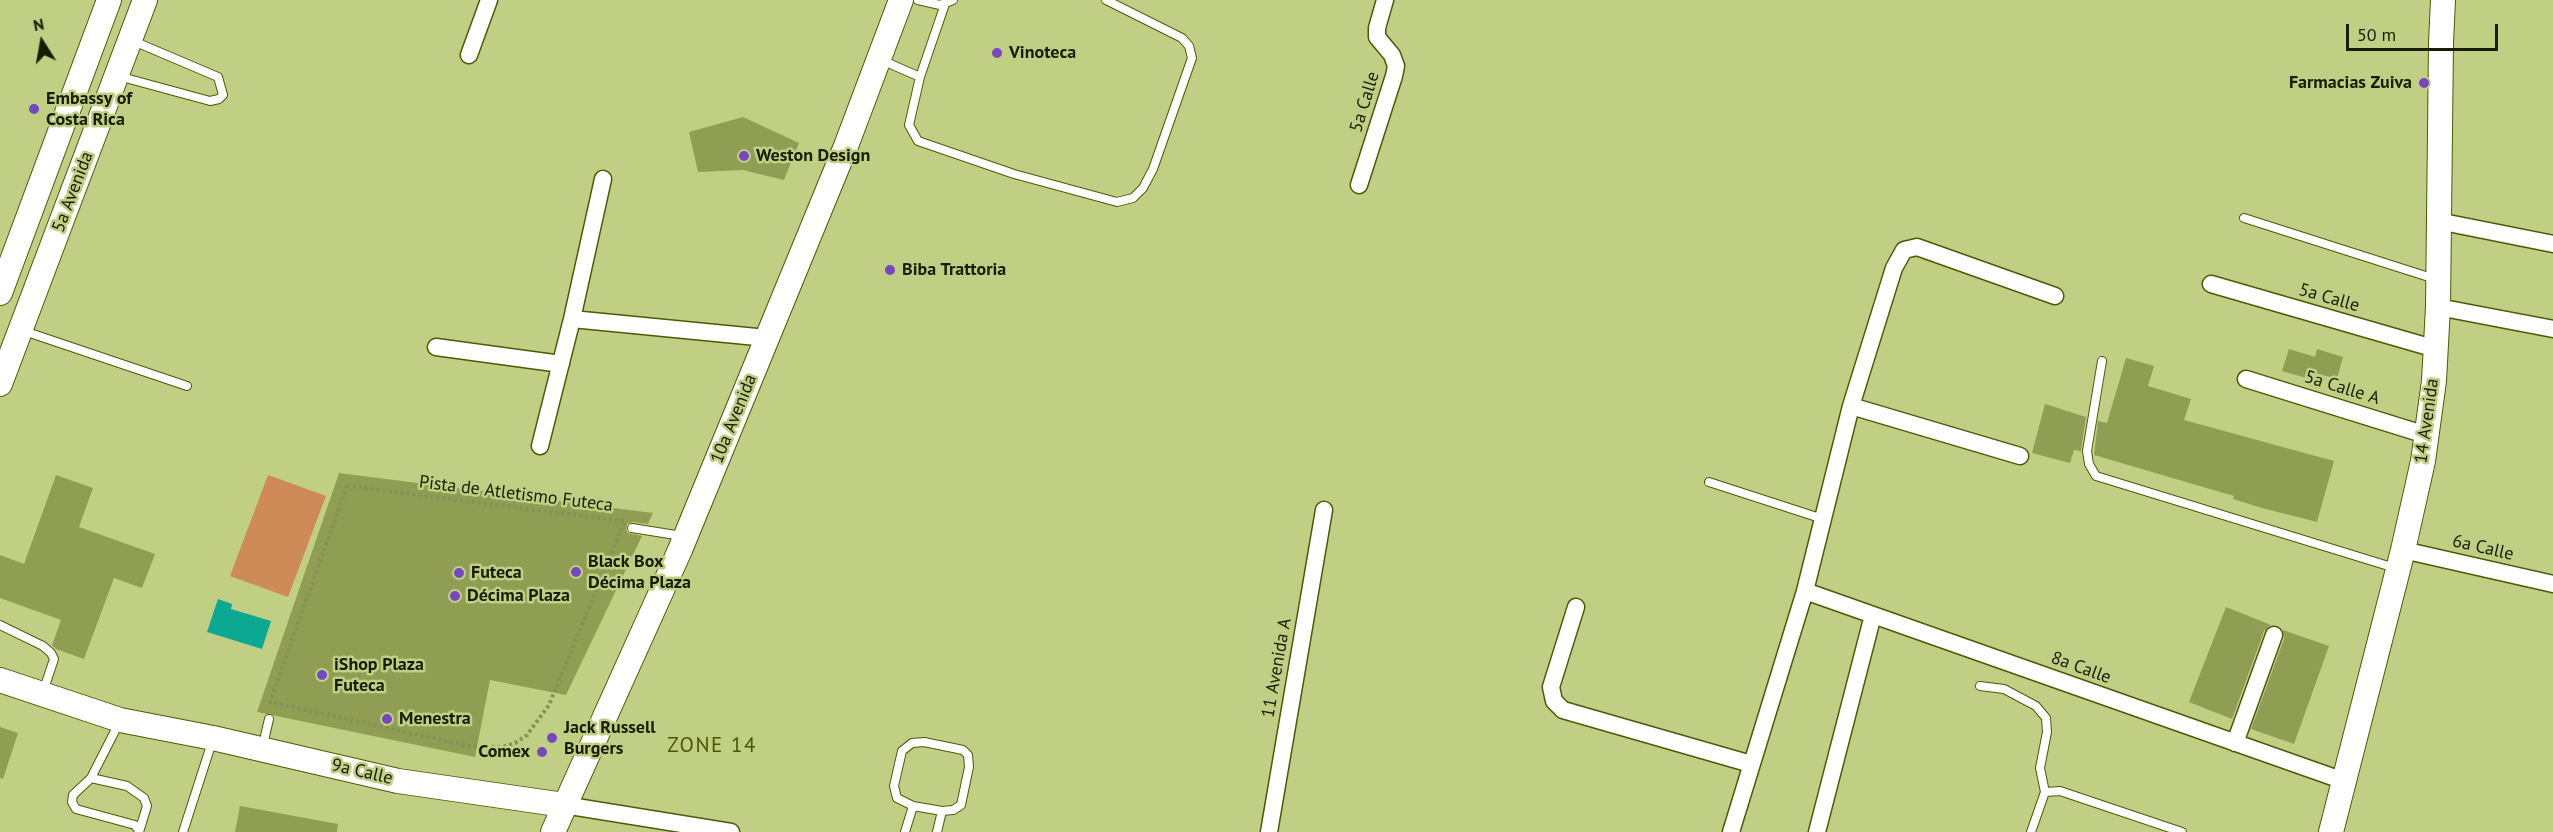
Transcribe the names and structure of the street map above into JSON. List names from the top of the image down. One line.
{"streets":{"street":["5a Calle","5a Avenida","5a Calle A","10a Avenida","14 Avenida","6a Calle","11 Avenida A","8a Calle","9a Calle"],"path":["Pista de Atletismo Futeca"]},"crossings":[["5a Calle","14 Avenida"],["5a Calle A","14 Avenida"],["10a Avenida","9a Calle"],["14 Avenida","6a Calle"],["14 Avenida","8a Calle"]],"districts":["ZONE 14"],"places":["Vinoteca","Farmacias Zuiva","Embassy of Costa Rica","Weston Design","Biba Trattoria","Black Box Décima Plaza","Futeca","Décima Plaza","iShop Plaza Futeca","Menestra","Jack Russell Burgers","Comex"],"scale_bar":"50 m","north":"top"}
